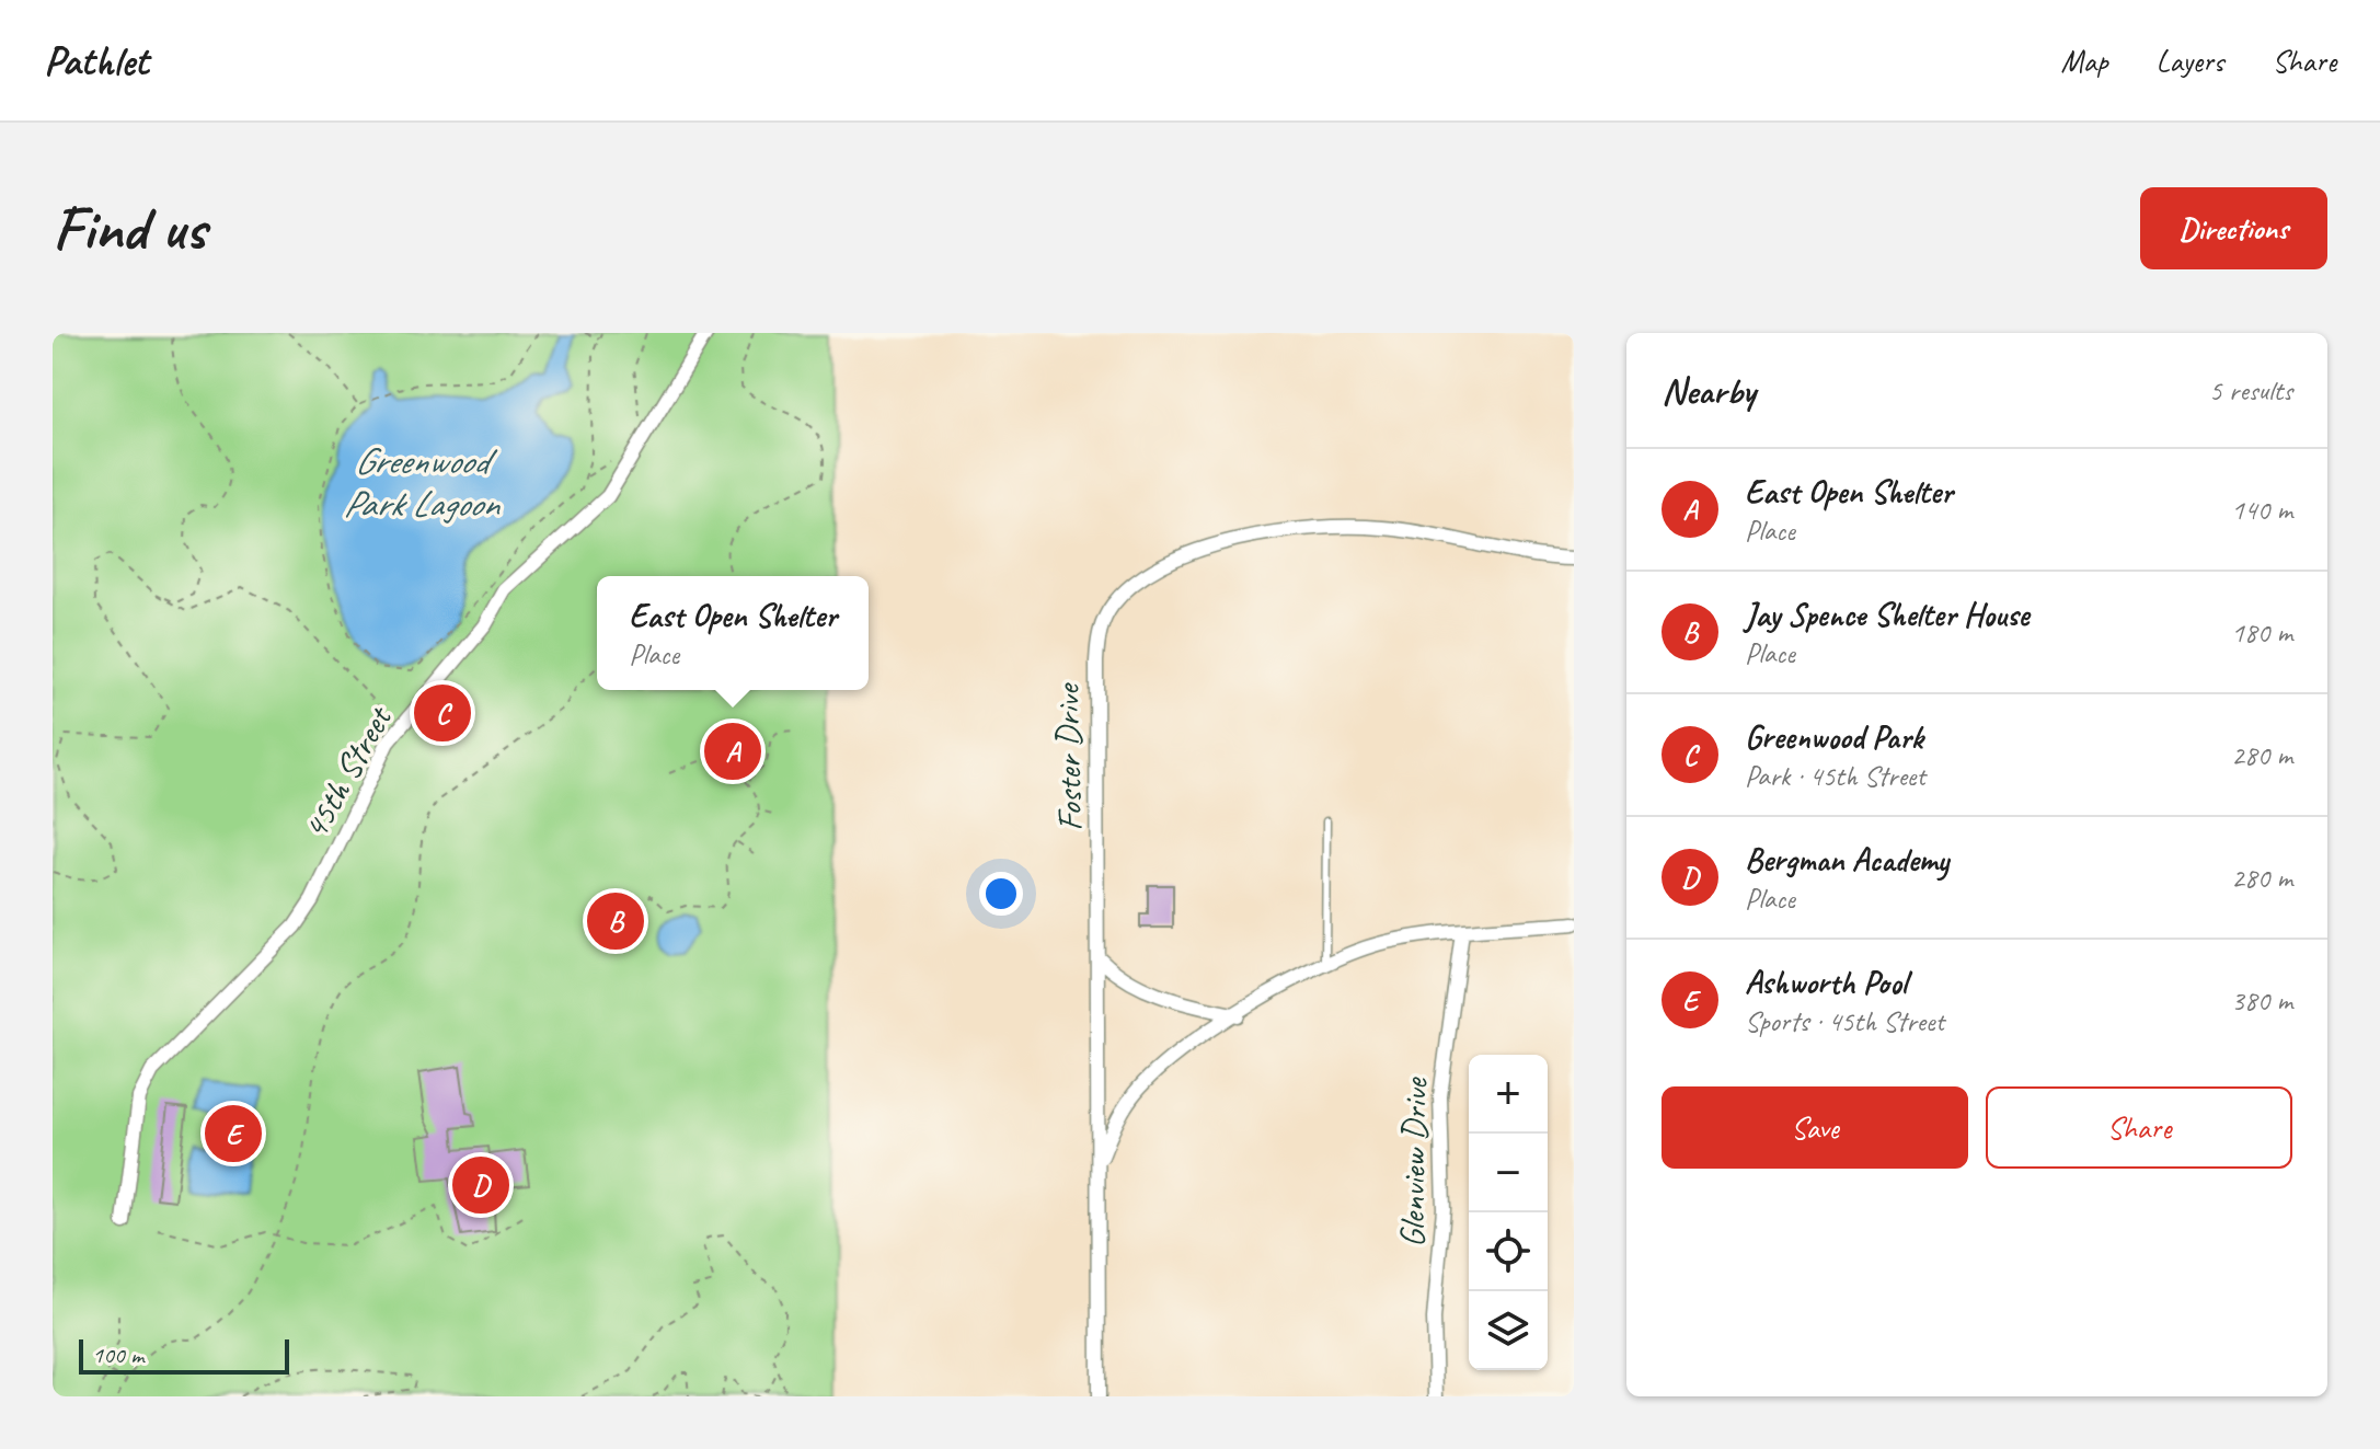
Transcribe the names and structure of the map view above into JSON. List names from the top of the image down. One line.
{"streets":{"street":["Foster Drive","45th Street","Glenview Drive"]},"water":["Greenwood Park Lagoon"],"scale_bar":"100 m","page":{"header":"Pathlet","nav":["Map","Layers","Share"],"buttons":["Directions",["Save","Share"]],"title":"Find us","heading":["Nearby","5 results"],"list":[{"mark":"A","name":"East Open Shelter","note":"Place","value":"140 m"},{"mark":"B","name":"Jay Spence Shelter House","note":"Place","value":"180 m"},{"mark":"C","name":"Greenwood Park","note":"Park · 45th Street","value":"280 m"},{"mark":"D","name":"Bergman Academy","note":"Place","value":"280 m"},{"mark":"E","name":"Ashworth Pool","note":"Sports · 45th Street","value":"380 m"}],"popup":["East Open Shelter","Place"],"pins":["C","A","B","E","D"],"map_buttons":["+","−"],"scale":"100 m"}}
